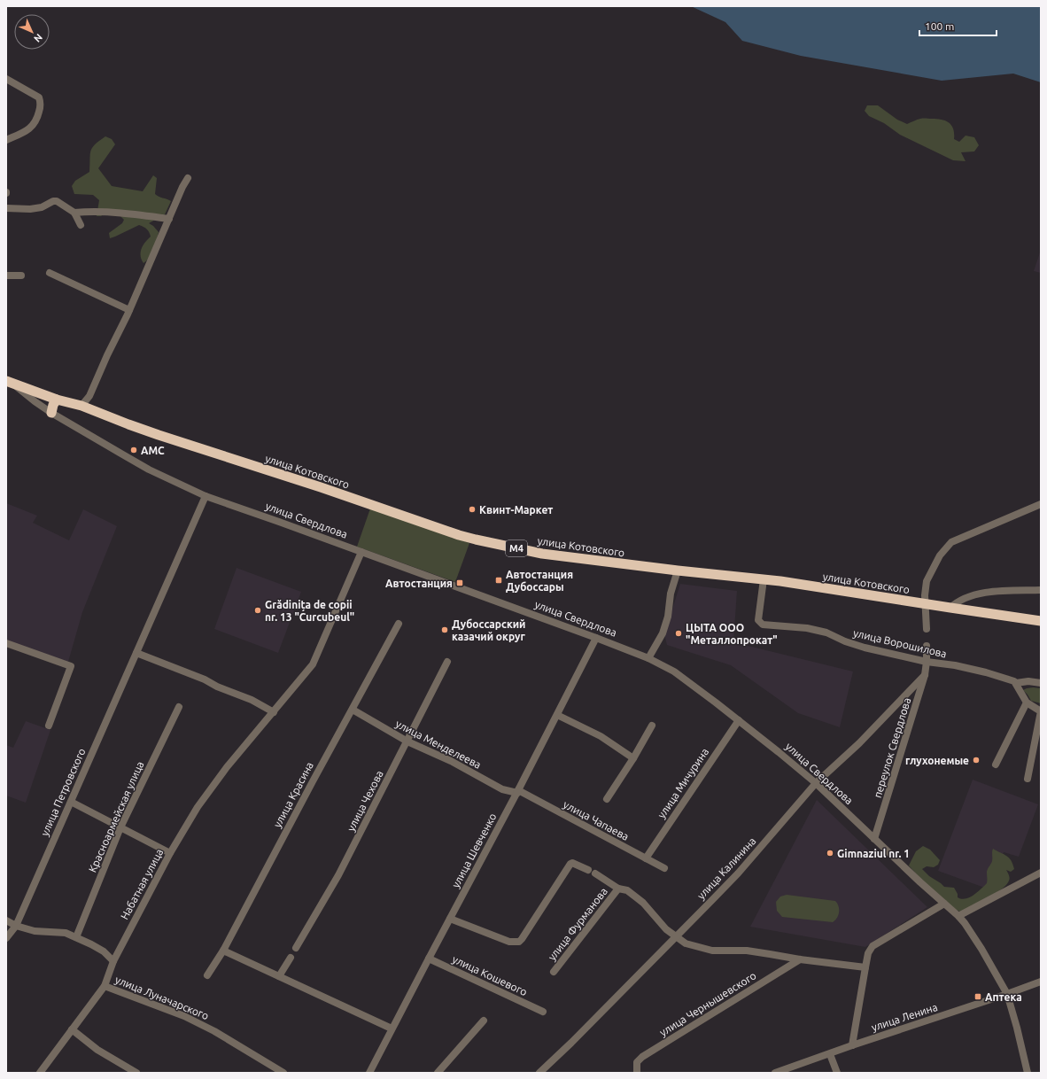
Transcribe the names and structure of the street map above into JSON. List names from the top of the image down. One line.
{"streets":{"highway":["улица Котовского","M4"],"street":["улица Свердлова","улица Ворошилова","улица Менделеева","переулок Свердлова","улица Мичурина","улица Петровского","улица Красина","улица Чехова","Красноармейская улица","улица Чапаева","улица Шевченко","улица Калинина","Набатная улица","улица Фурманова","улица Кошевого","улица Луначарского","улица Чернышевского","улица Ленина"]},"crossings":[["улица Котовского","улица Свердлова"],["улица Котовского","улица Ворошилова"],["улица Свердлова","переулок Свердлова"],["улица Свердлова","улица Мичурина"],["улица Свердлова","улица Петровского"],["улица Свердлова","улица Шевченко"],["улица Свердлова","улица Калинина"],["улица Свердлова","Набатная улица"],["улица Свердлова","улица Ленина"],["улица Ворошилова","переулок Свердлова"],["улица Менделеева","улица Красина"],["улица Менделеева","улица Чехова"],["улица Менделеева","улица Чапаева"],["улица Менделеева","улица Шевченко"],["переулок Свердлова","улица Калинина"],["улица Мичурина","улица Чапаева"],["улица Петровского","улица Луначарского"],["Красноармейская улица","улица Луначарского"],["улица Чапаева","улица Шевченко"],["улица Шевченко","улица Кошевого"],["Набатная улица","улица Луначарского"]],"places":{"other":["AMC","Квинт-Маркет","Grădinița de copii nr. 13 \"Curcubeul\"","Дубоссарский казачий округ","ЦЫТА ООО \"Металлопрокат\"","глухонемые","Gimnaziul nr. 1"],"transit":["Автостанция Дубоссары","Автостанция","Аптека"]},"scale_bar":"100 m","north":"bottom right"}
